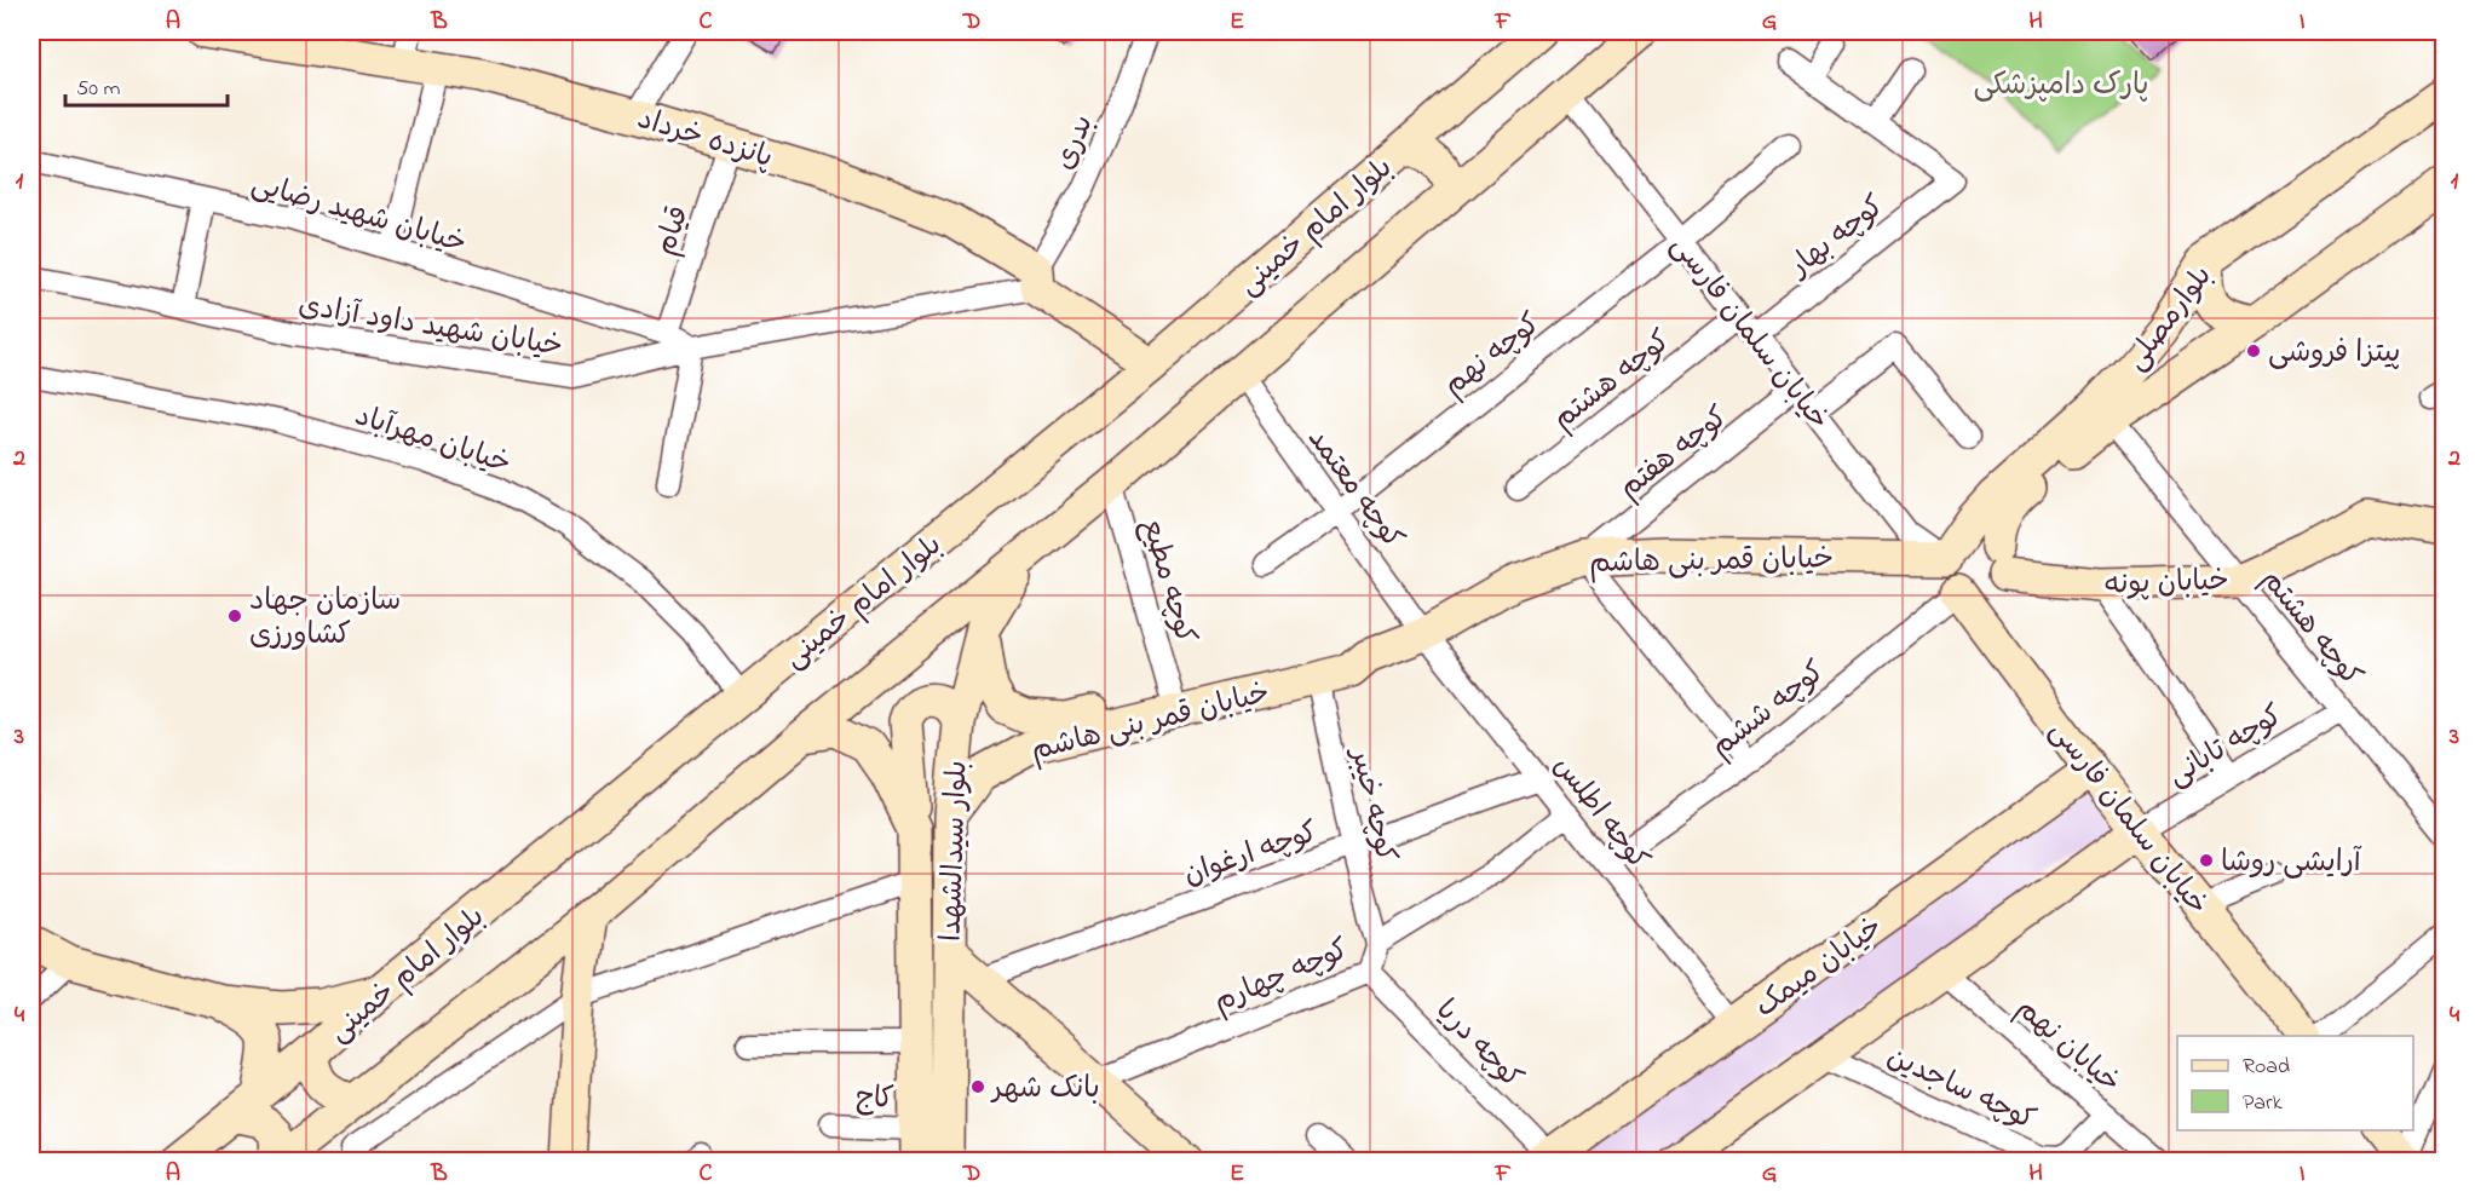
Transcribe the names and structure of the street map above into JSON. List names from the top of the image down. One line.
{"streets":{"street":["پانزده خرداد","بدری","خیابان شهید رضایی","بلوار امام خمینی","قیام","کوچه بهار","بلوارمصلی","خیابان شهید داود آزادی","خیابان سلمان فارسی","کوچه نهم","کوچه هشتم","خیابان مهرآباد","کوچه هفتم","کوچه معتمد","خیابان قمر بنی هاشم","کوچه مطیع","خیابان پونه","کوچه ششم","کوچه تابانی","کوچه خیبر","کوچه اطلس","بلوار سیدالشهدا","کوچه ارغوان","خیابان میمک","کوچه چهارم","کوچه دریا","خیابان نهم","کوچه ساجدین","کاج"]},"crossings":[["پانزده خرداد","بدری"],["پانزده خرداد","بلوار امام خمینی"],["پانزده خرداد","قیام"],["پانزده خرداد","خیابان شهید داود آزادی"],["بدری","خیابان شهید داود آزادی"],["خیابان شهید رضایی","قیام"],["خیابان شهید رضایی","خیابان شهید داود آزادی"],["بلوار امام خمینی","خیابان مهرآباد"],["کوچه بهار","خیابان سلمان فارسی"],["بلوارمصلی","خیابان سلمان فارسی"],["بلوارمصلی","کوچه هشتم"],["بلوارمصلی","خیابان قمر بنی هاشم"],["بلوارمصلی","خیابان پونه"],["بلوارمصلی","کوچه ششم"],["خیابان سلمان فارسی","کوچه نهم"],["خیابان سلمان فارسی","کوچه هشتم"],["خیابان سلمان فارسی","کوچه هفتم"],["خیابان سلمان فارسی","خیابان قمر بنی هاشم"],["خیابان سلمان فارسی","خیابان پونه"],["خیابان سلمان فارسی","کوچه ششم"],["خیابان سلمان فارسی","کوچه تابانی"],["خیابان سلمان فارسی","خیابان میمک"],["کوچه نهم","کوچه معتمد"],["کوچه هشتم","خیابان پونه"],["کوچه هشتم","کوچه تابانی"],["کوچه هفتم","خیابان قمر بنی هاشم"],["کوچه معتمد","خیابان قمر بنی هاشم"],["کوچه معتمد","کوچه اطلس"],["خیابان قمر بنی هاشم","کوچه مطیع"],["خیابان قمر بنی هاشم","خیابان پونه"],["خیابان قمر بنی هاشم","کوچه ششم"],["خیابان قمر بنی هاشم","کوچه خیبر"],["خیابان قمر بنی هاشم","کوچه اطلس"],["خیابان قمر بنی هاشم","بلوار سیدالشهدا"],["خیابان پونه","کوچه ششم"],["کوچه ششم","کوچه اطلس"],["کوچه خیبر","کوچه ارغوان"],["کوچه خیبر","کوچه چهارم"],["کوچه اطلس","کوچه ارغوان"],["کوچه اطلس","خیابان میمک"],["کوچه اطلس","کوچه چهارم"],["بلوار سیدالشهدا","کاج"],["خیابان میمک","کوچه دریا"],["کوچه چهارم","کوچه دریا"],["خیابان نهم","کوچه ساجدین"]],"parks":["پارک دامپزشکی"],"places":["پیتزا فروشی","سازمان جهاد کشاورزی","آرایشی روشا","بانک شهر"],"legend":["Road","Park"],"scale_bar":"50 m","grid":{"columns":["A","B","C","D","E","F","G","H","I"],"rows":["1","2","3","4"]}}
